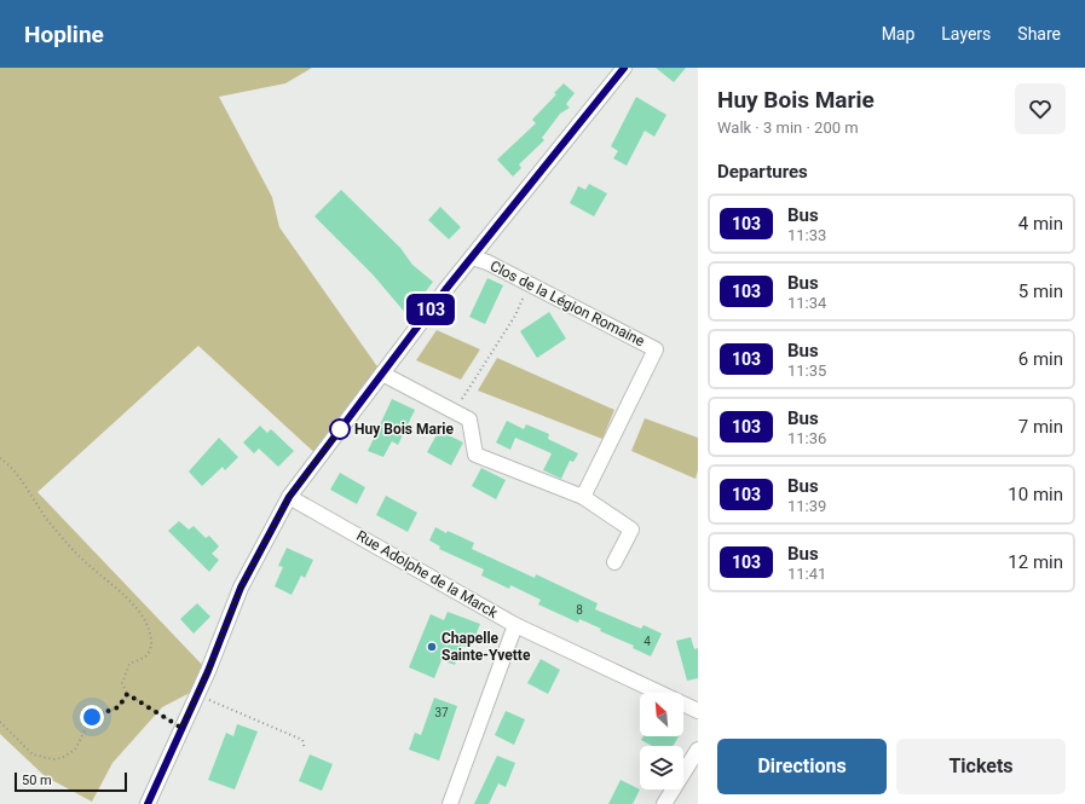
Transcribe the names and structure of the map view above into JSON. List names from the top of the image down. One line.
{"streets":{"street":["Clos de la Légion Romaine","Rue Adolphe de la Marck"]},"places":["Huy Bois Marie","Chapelle Sainte-Yvette"],"lines":["bus line 103"],"house_numbers":["8","4","37"],"scale_bar":"50 m","north":"top left","page":{"header":"Hopline","nav":["Map","Layers","Share"],"on_map":"103","heading":[["Huy Bois Marie","Walk · 3 min · 200 m"],"Departures"],"list":[{"mark":"103","name":"Bus","note":"11:33","value":"4 min"},{"mark":"103","name":"Bus","note":"11:34","value":"5 min"},{"mark":"103","name":"Bus","note":"11:35","value":"6 min"},{"mark":"103","name":"Bus","note":"11:36","value":"7 min"},{"mark":"103","name":"Bus","note":"11:39","value":"10 min"},{"mark":"103","name":"Bus","note":"11:41","value":"12 min"}],"buttons":["Directions","Tickets"],"scale":"50 m"}}
